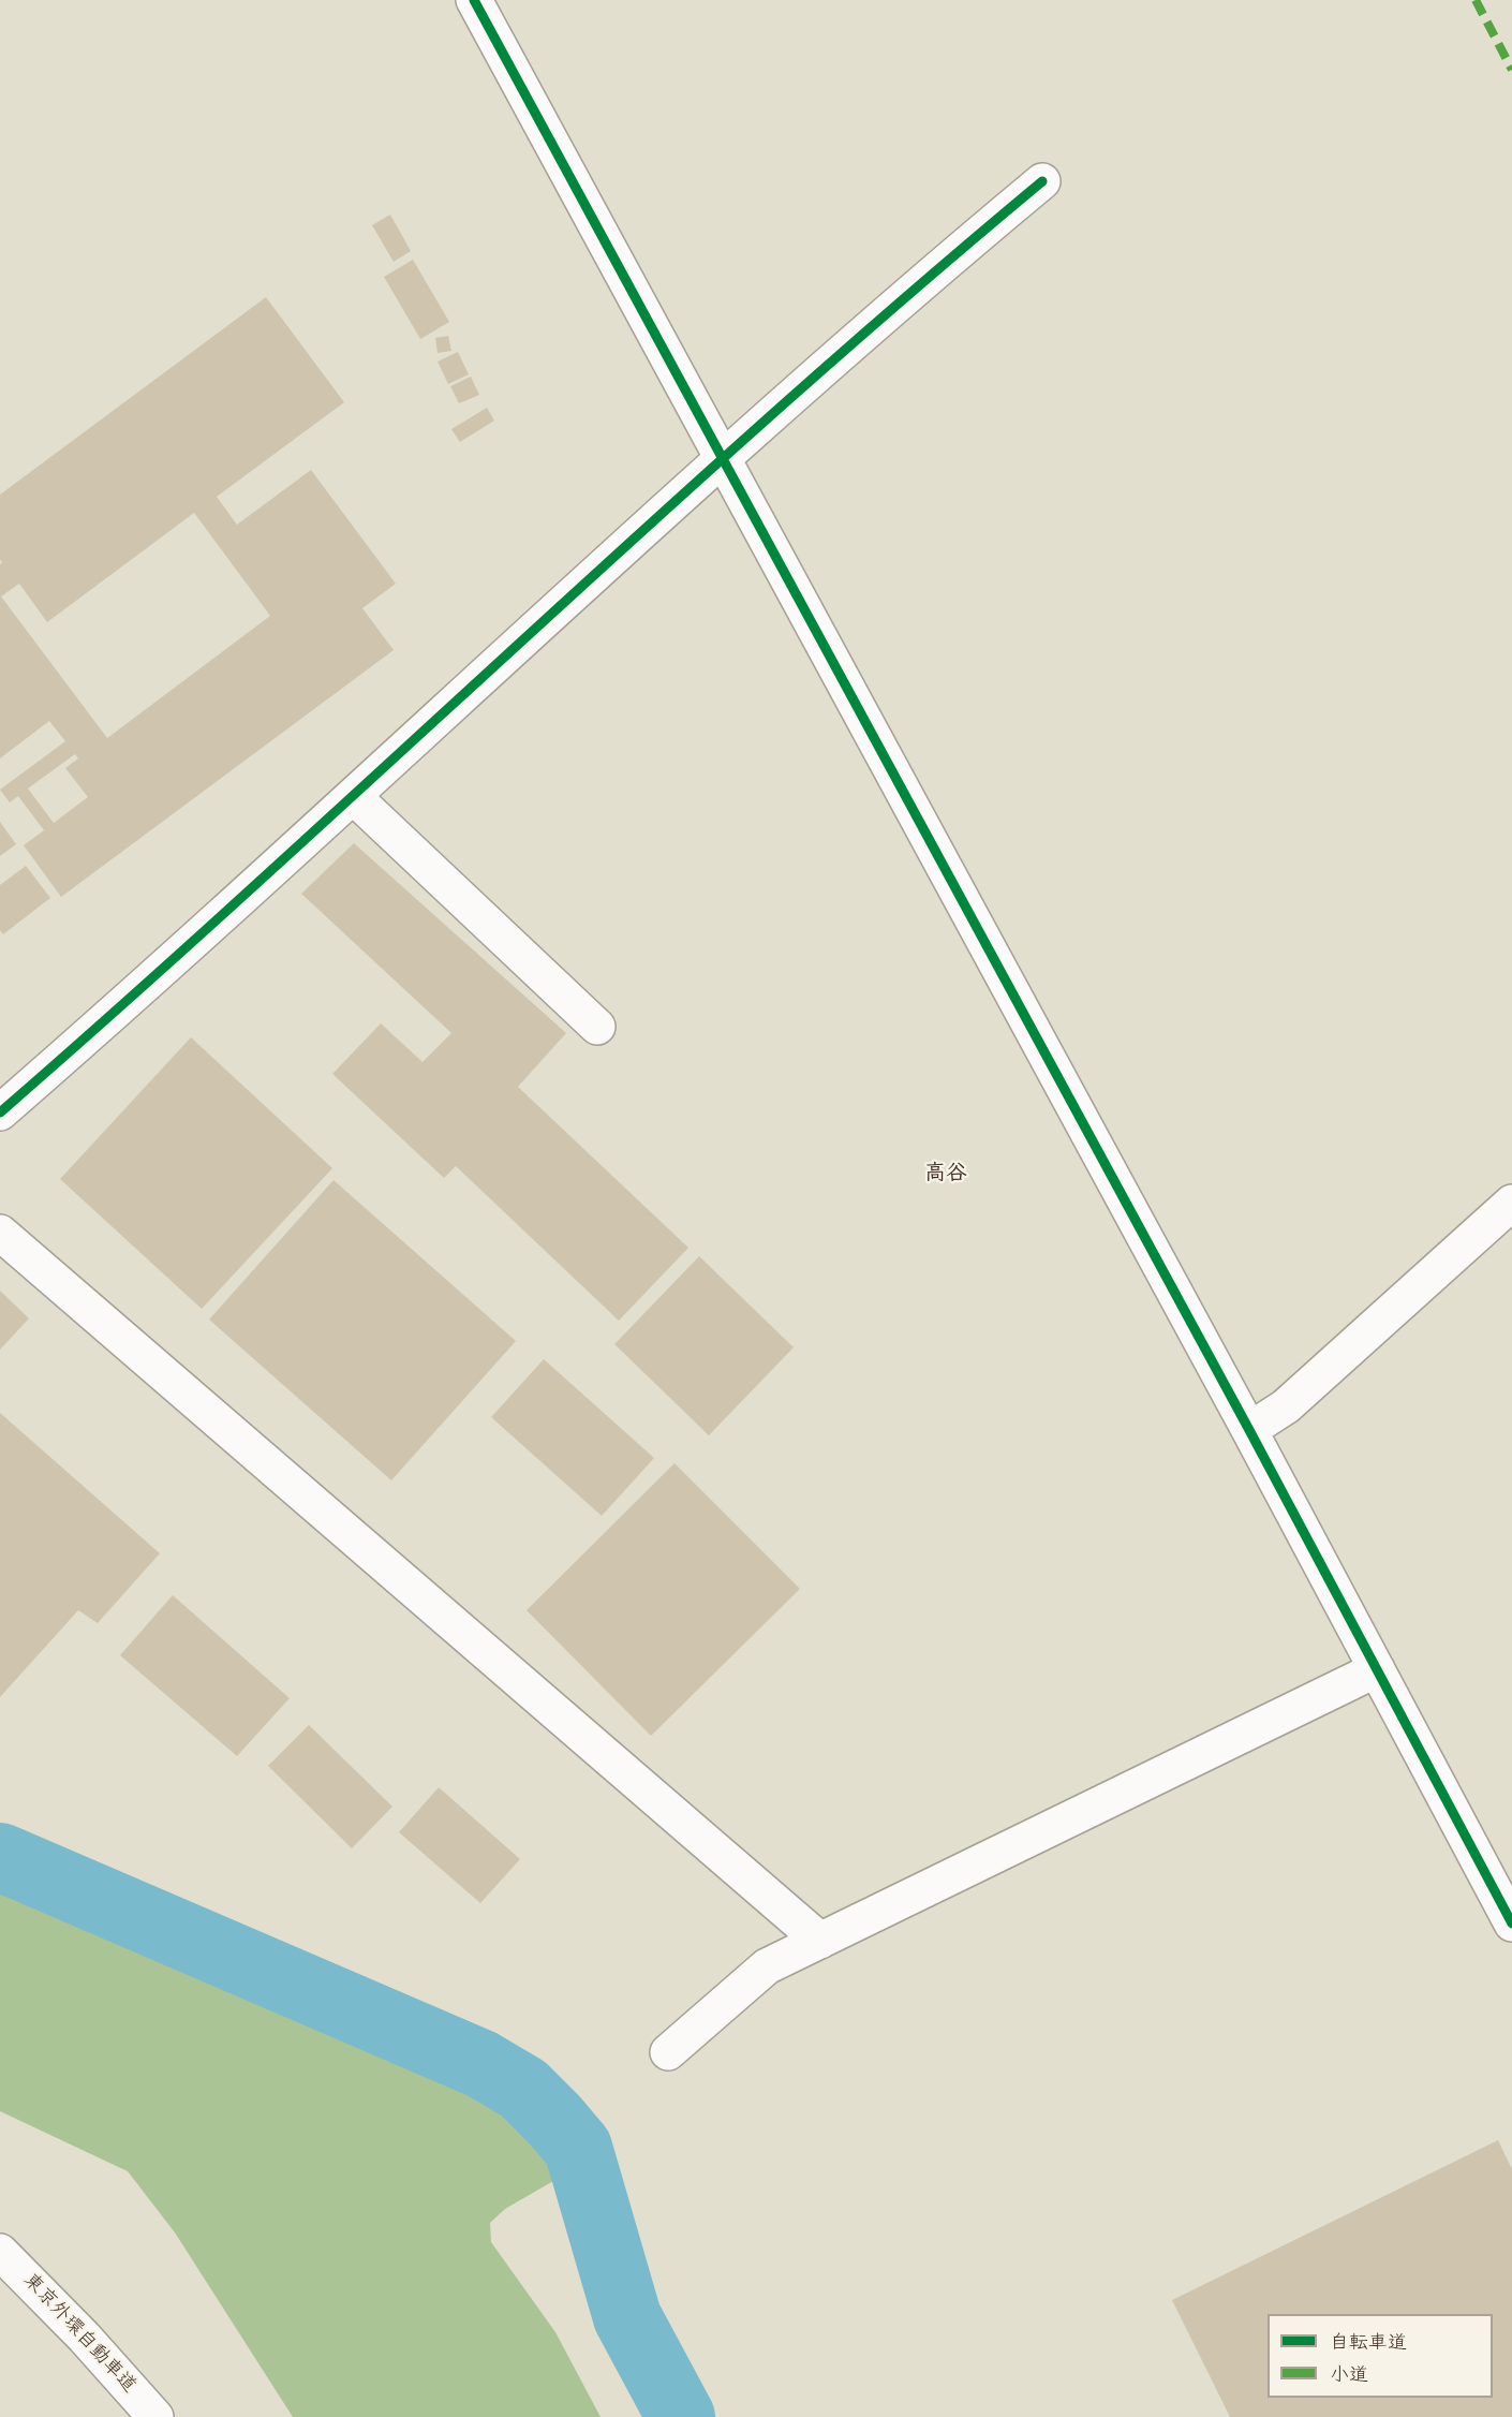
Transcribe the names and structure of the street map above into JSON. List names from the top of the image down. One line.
{"streets":{"main road":["東京外環自動車道"]},"districts":["高谷"],"legend":["自転車道","小道"]}
